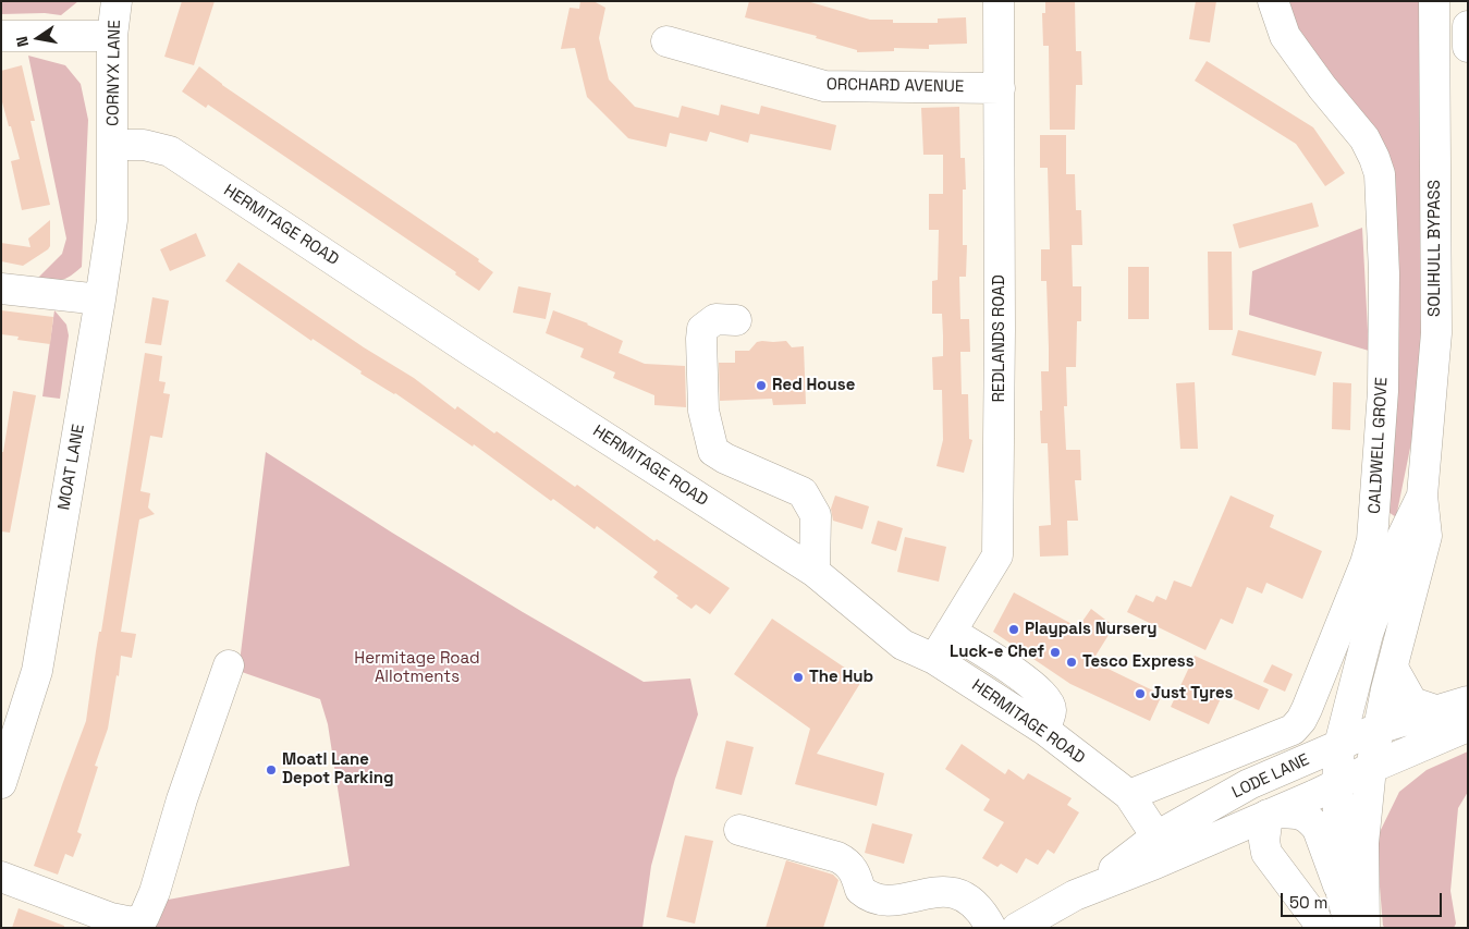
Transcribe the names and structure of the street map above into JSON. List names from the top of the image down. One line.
{"streets":{"main road":["CORNYX LANE","ORCHARD AVENUE","HERMITAGE ROAD","SOLIHULL BYPASS","REDLANDS ROAD","CALDWELL GROVE","MOAT LANE","LODE LANE"]},"crossings":[["CORNYX LANE","HERMITAGE ROAD"],["CORNYX LANE","MOAT LANE"],["ORCHARD AVENUE","REDLANDS ROAD"],["HERMITAGE ROAD","REDLANDS ROAD"],["HERMITAGE ROAD","CALDWELL GROVE"],["HERMITAGE ROAD","MOAT LANE"],["HERMITAGE ROAD","LODE LANE"],["SOLIHULL BYPASS","LODE LANE"]],"parks":["Hermitage Road Allotments"],"places":["Red House","Playpals Nursery","Luck-e Chef","Tesco Express","The Hub","Just Tyres","Moatl Lane Depot Parking"],"scale_bar":"50 m","north":"left"}
